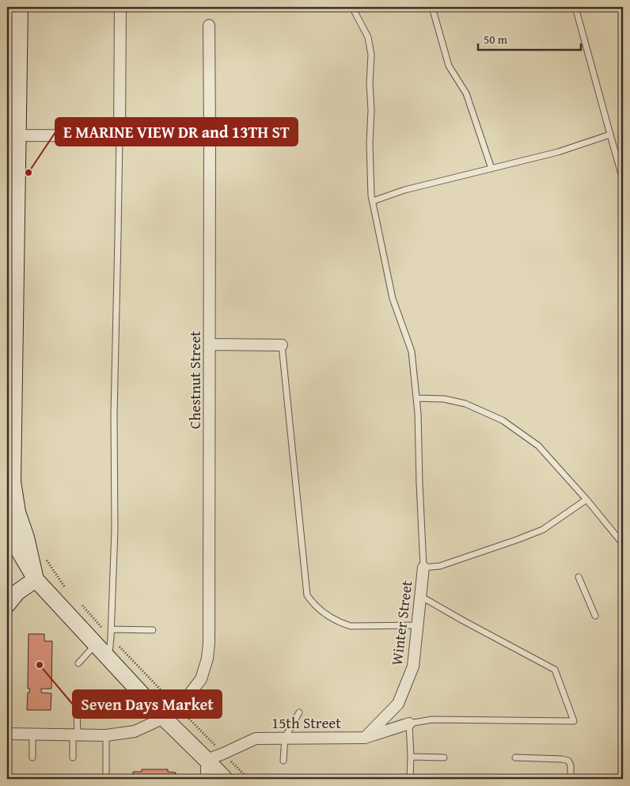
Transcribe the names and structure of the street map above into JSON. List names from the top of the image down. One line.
{"streets":{"street":["Chestnut Street","Winter Street","15th Street"]},"crossings":[["Winter Street","15th Street"]],"places":["E MARINE VIEW DR and 13TH ST","Seven Days Market"],"scale_bar":"50 m"}
